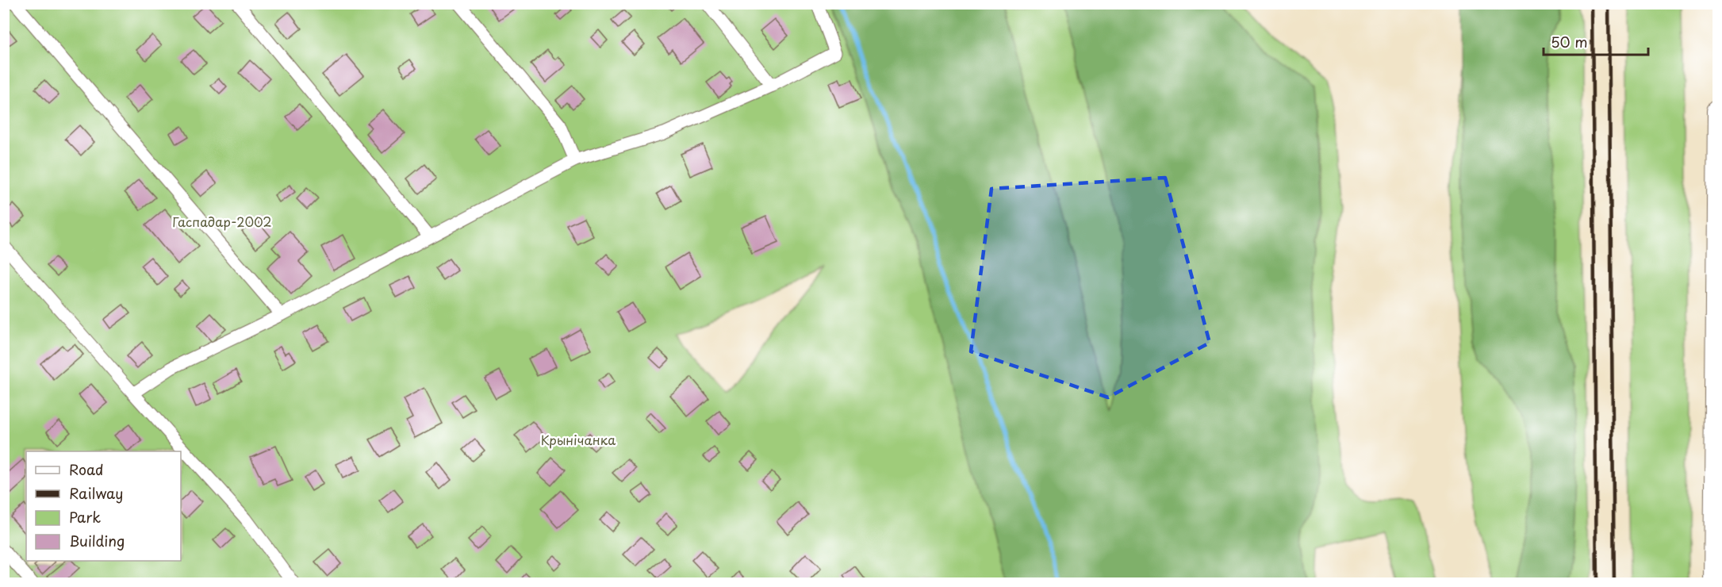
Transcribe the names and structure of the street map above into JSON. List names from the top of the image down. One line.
{"parks":["Гаспадар-2002","Крынічанка"],"legend":["Road","Railway","Park","Building"],"scale_bar":"50 m"}
